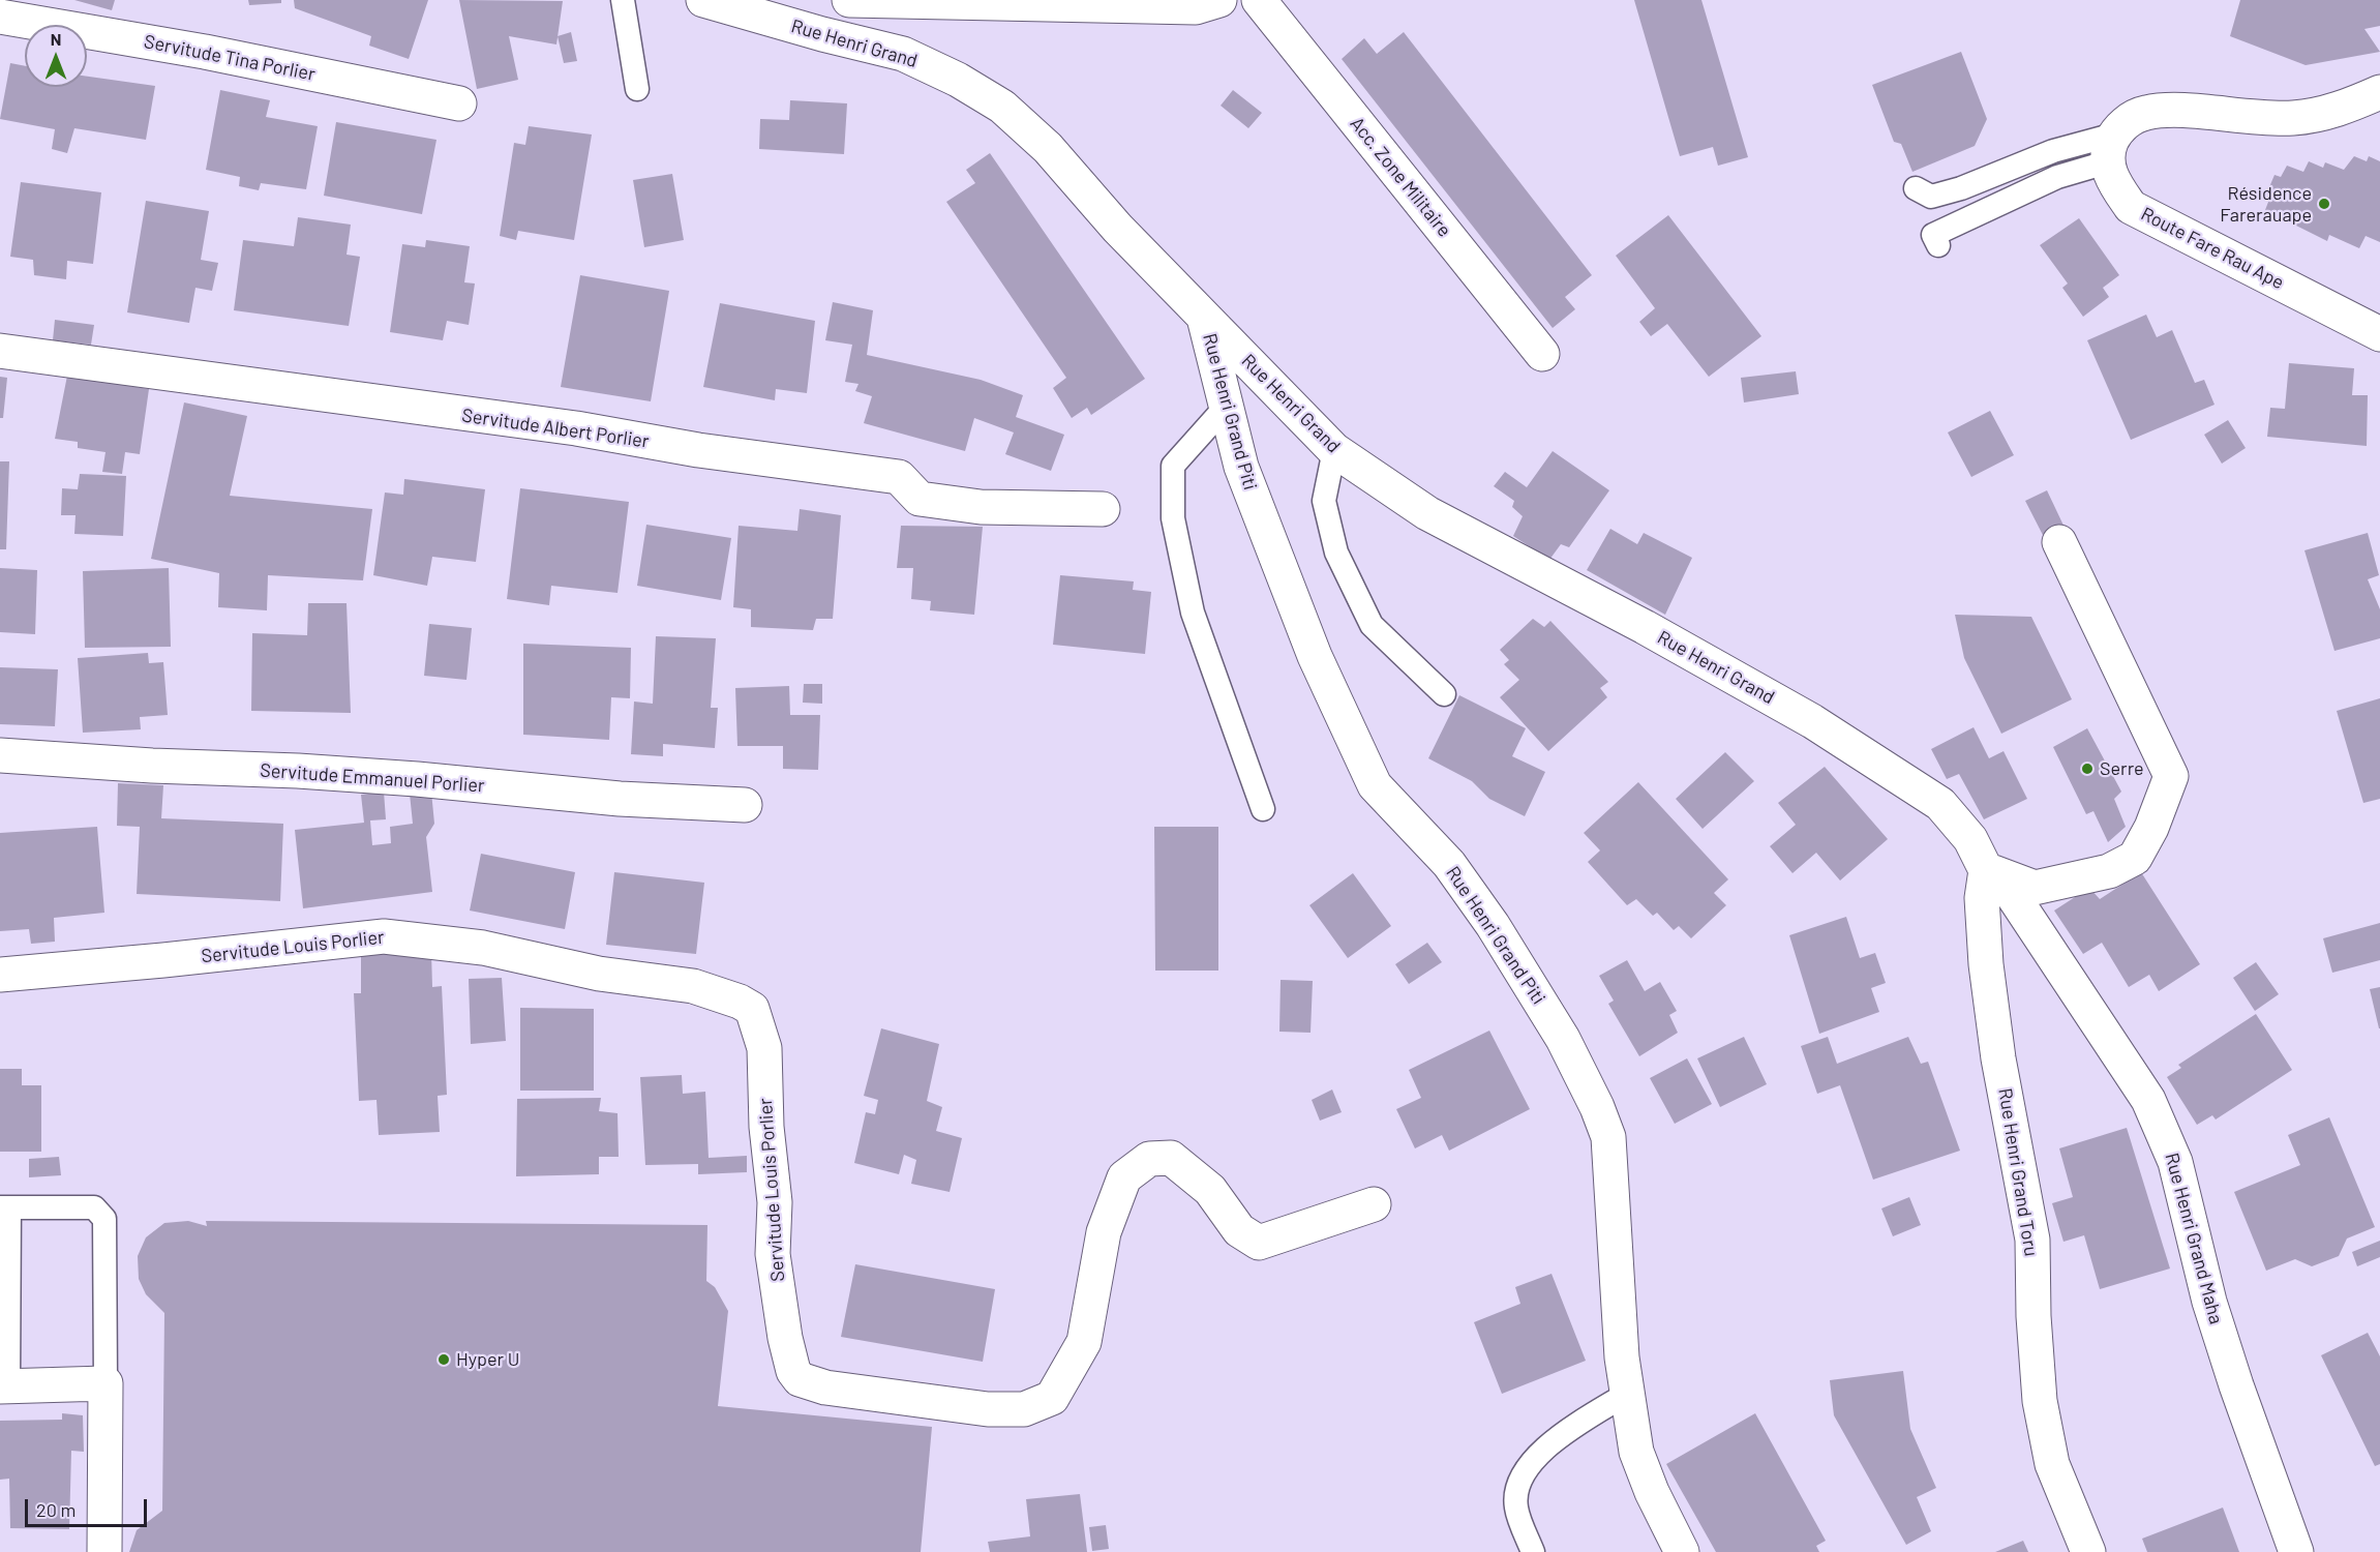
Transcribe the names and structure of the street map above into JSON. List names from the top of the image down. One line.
{"streets":{"street":["Rue Henri Grand","Servitude Tina Porlier","Acc. Zone Militaire","Route Fare Rau Ape","Rue Henri Grand Piti","Servitude Albert Porlier","Servitude Emmanuel Porlier","Servitude Louis Porlier","Rue Henri Grand Toru","Rue Henri Grand Maha"]},"crossings":[["Rue Henri Grand","Rue Henri Grand Piti"],["Rue Henri Grand","Rue Henri Grand Toru"],["Rue Henri Grand","Rue Henri Grand Maha"],["Rue Henri Grand Toru","Rue Henri Grand Maha"]],"places":["Résidence Farerauape","Serre","Hyper U"],"scale_bar":"20 m","north":"top"}
